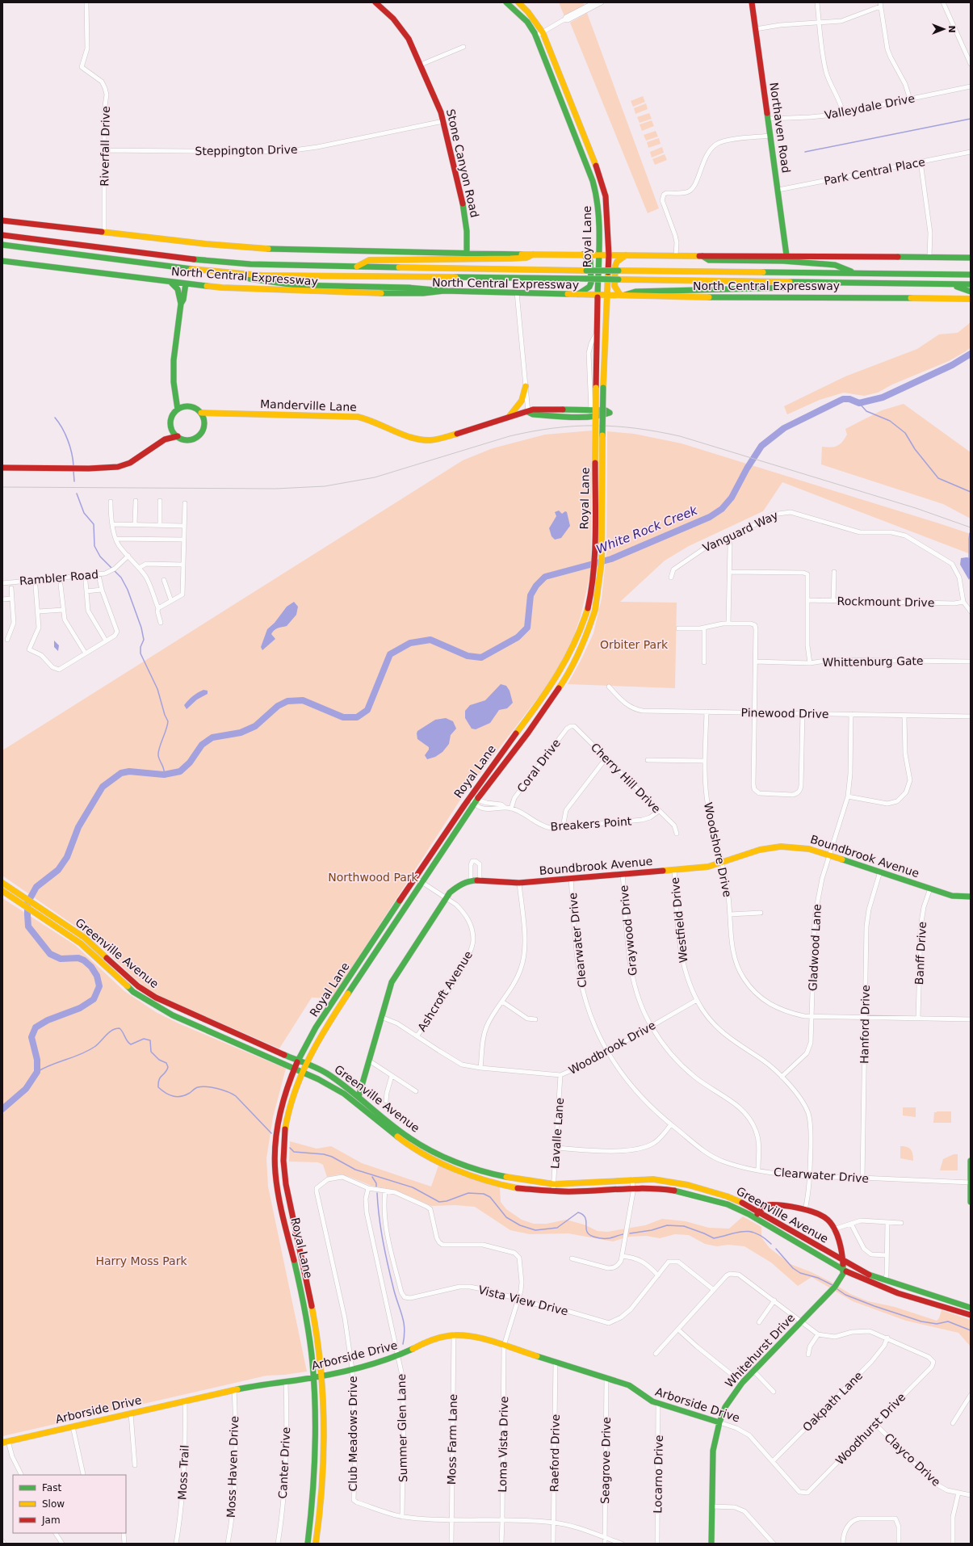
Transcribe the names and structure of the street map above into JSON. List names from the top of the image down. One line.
{"streets":{"main road":["Northaven Road","Stone Canyon Road","Royal Lane","North Central Expressway","Manderville Lane","Boundbrook Avenue","Greenville Avenue","Whitehurst Drive","Arborside Drive"],"street":["Valleydale Drive","Riverfall Drive","Steppington Drive","Park Central Place","Vanguard Way","Rambler Road","Rockmount Drive","Whittenburg Gate","Pinewood Drive","Coral Drive","Cherry Hill Drive","Breakers Point","Woodshore Drive","Westfield Drive","Graywood Drive","Clearwater Drive","Gladwood Lane","Banff Drive","Ashcroft Avenue","Hanford Drive","Woodbrook Drive","Lavalle Lane","Vista View Drive","Oakpath Lane","Summer Glen Lane","Woodhurst Drive","Club Meadows Drive","Moss Farm Lane","Loma Vista Drive","Raeford Drive","Clayco Drive","Seagrove Drive","Canter Drive","Moss Haven Drive","Moss Trail","Locarno Drive"]},"crossings":[["Valleydale Drive","Northaven Road"],["Northaven Road","Park Central Place"],["Riverfall Drive","Steppington Drive"],["Steppington Drive","Stone Canyon Road"],["Royal Lane","North Central Expressway"],["Royal Lane","Breakers Point"],["Royal Lane","Greenville Avenue"],["Royal Lane","Ashcroft Avenue"],["Royal Lane","Arborside Drive"],["Vanguard Way","Rockmount Drive"],["Pinewood Drive","Woodshore Drive"],["Pinewood Drive","Gladwood Lane"],["Coral Drive","Cherry Hill Drive"],["Coral Drive","Breakers Point"],["Cherry Hill Drive","Breakers Point"],["Woodshore Drive","Boundbrook Avenue"],["Woodshore Drive","Gladwood Lane"],["Woodshore Drive","Banff Drive"],["Woodshore Drive","Hanford Drive"],["Boundbrook Avenue","Westfield Drive"],["Boundbrook Avenue","Graywood Drive"],["Boundbrook Avenue","Clearwater Drive"],["Boundbrook Avenue","Gladwood Lane"],["Boundbrook Avenue","Greenville Avenue"],["Boundbrook Avenue","Banff Drive"],["Boundbrook Avenue","Ashcroft Avenue"],["Boundbrook Avenue","Hanford Drive"],["Boundbrook Avenue","Woodbrook Drive"],["Westfield Drive","Clearwater Drive"],["Westfield Drive","Gladwood Lane"],["Westfield Drive","Woodbrook Drive"],["Westfield Drive","Whitehurst Drive"],["Graywood Drive","Clearwater Drive"],["Graywood Drive","Woodbrook Drive"],["Clearwater Drive","Hanford Drive"],["Clearwater Drive","Woodbrook Drive"],["Greenville Avenue","Lavalle Lane"],["Greenville Avenue","Whitehurst Drive"],["Ashcroft Avenue","Woodbrook Drive"],["Woodbrook Drive","Lavalle Lane"],["Vista View Drive","Loma Vista Drive"],["Whitehurst Drive","Arborside Drive"],["Arborside Drive","Oakpath Lane"],["Arborside Drive","Summer Glen Lane"],["Arborside Drive","Woodhurst Drive"],["Arborside Drive","Club Meadows Drive"],["Arborside Drive","Moss Farm Lane"],["Arborside Drive","Loma Vista Drive"],["Arborside Drive","Raeford Drive"],["Arborside Drive","Seagrove Drive"],["Arborside Drive","Canter Drive"],["Arborside Drive","Moss Haven Drive"],["Arborside Drive","Moss Trail"],["Arborside Drive","Locarno Drive"],["Oakpath Lane","Woodhurst Drive"],["Summer Glen Lane","Club Meadows Drive"],["Woodhurst Drive","Clayco Drive"],["Club Meadows Drive","Moss Farm Lane"],["Club Meadows Drive","Loma Vista Drive"],["Club Meadows Drive","Raeford Drive"],["Club Meadows Drive","Seagrove Drive"]],"water":["White Rock Creek"],"parks":["Orbiter Park","Northwood Park","Harry Moss Park"],"legend":["Fast","Slow","Jam"],"north":"right"}
